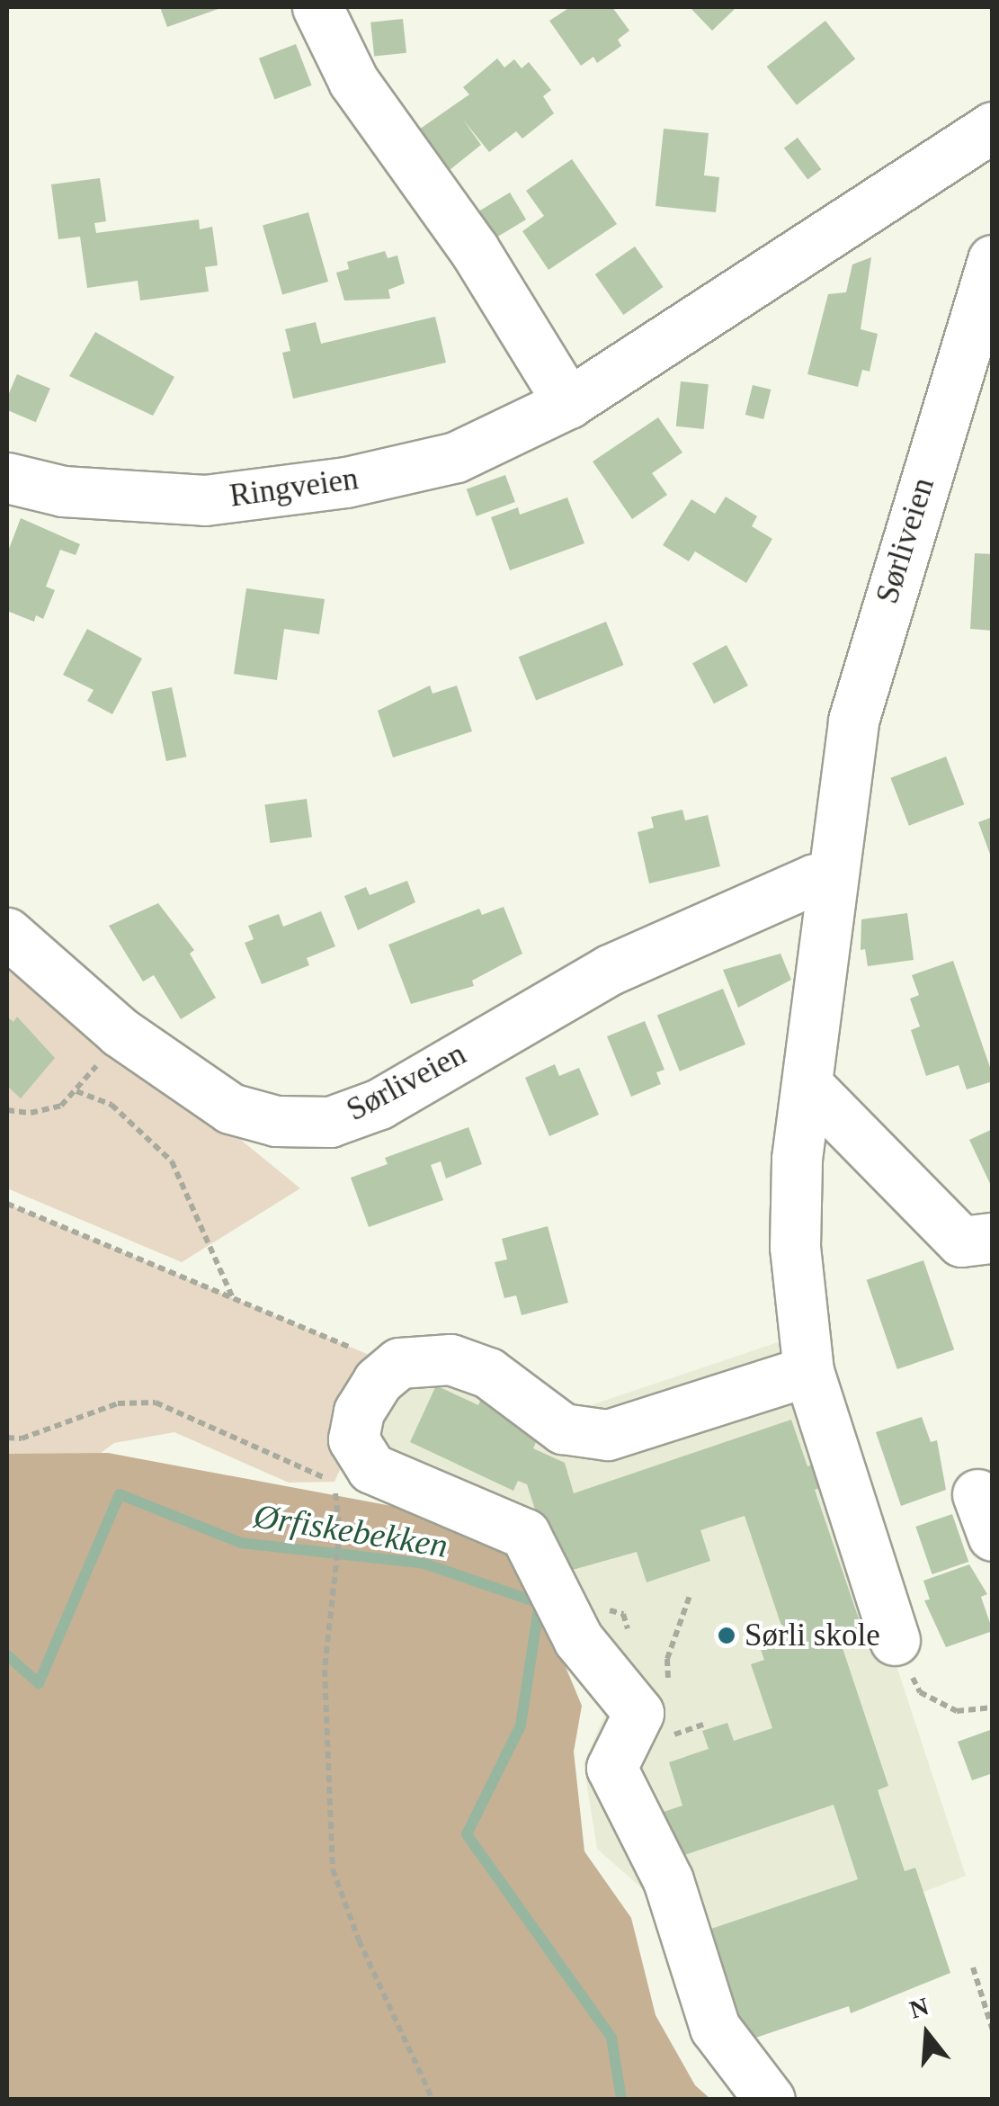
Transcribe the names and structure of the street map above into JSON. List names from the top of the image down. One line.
{"streets":{"street":["Ringveien","Sørliveien"]},"water":["Ørfiskebekken"],"places":["Sørli skole"],"north":"top"}
